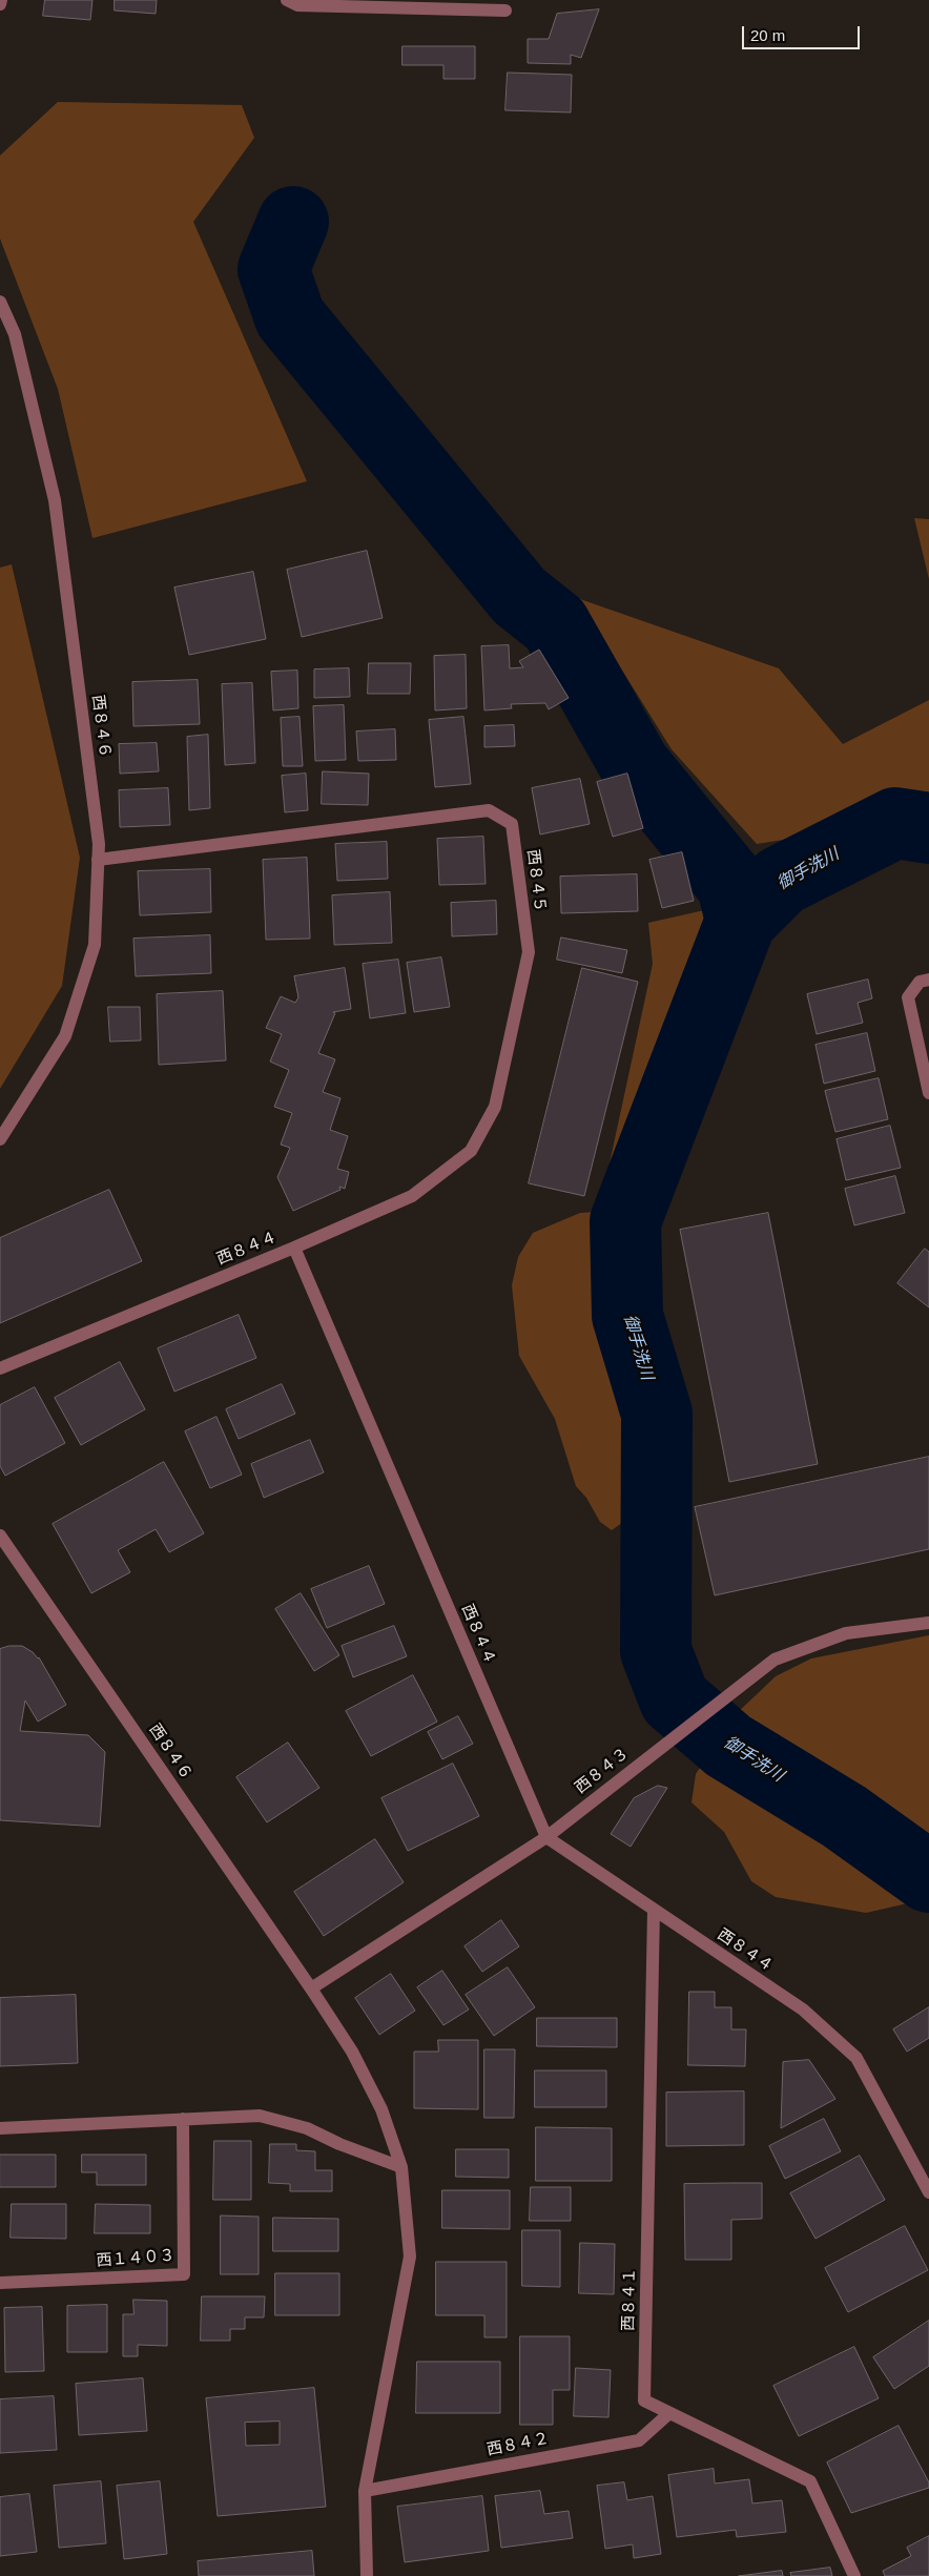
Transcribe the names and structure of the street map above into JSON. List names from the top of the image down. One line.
{"streets":{"street":["西８４６","西８４５","西８４４","西８４３","西１４０３","西８４１","西８４２"]},"crossings":[["西８４６","西８４５"],["西８４６","西８４３"],["西８４６","西８４２"],["西８４５","西８４４"],["西８４４","西８４３"],["西８４４","西８４１"],["西８４１","西８４２"]],"water":["御手洗川"],"scale_bar":"20 m"}
